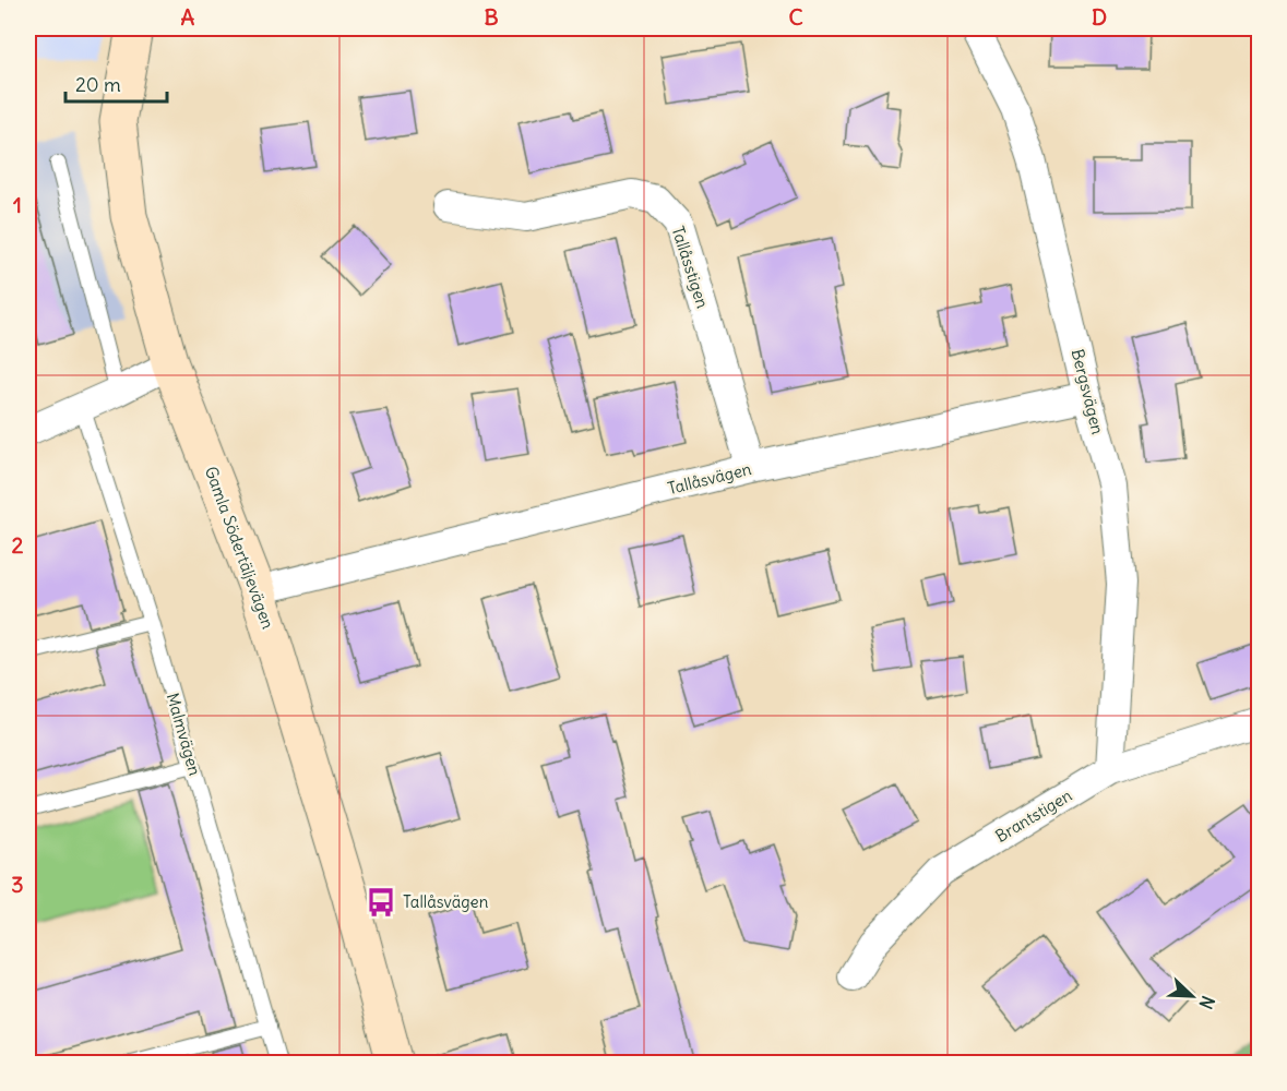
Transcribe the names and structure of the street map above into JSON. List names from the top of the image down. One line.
{"streets":{"street":["Tallåsstigen","Bergsvägen","Tallåsvägen","Gamla Södertäljevägen","Brantstigen"],"lane":["Malmvägen"]},"crossings":[["Tallåsstigen","Tallåsvägen"],["Bergsvägen","Tallåsvägen"],["Bergsvägen","Brantstigen"],["Tallåsvägen","Gamla Södertäljevägen"]],"places":{"bus stop":["Tallåsvägen"]},"scale_bar":"20 m","north":"bottom right","grid":{"columns":["A","B","C","D"],"rows":["1","2","3"]}}
